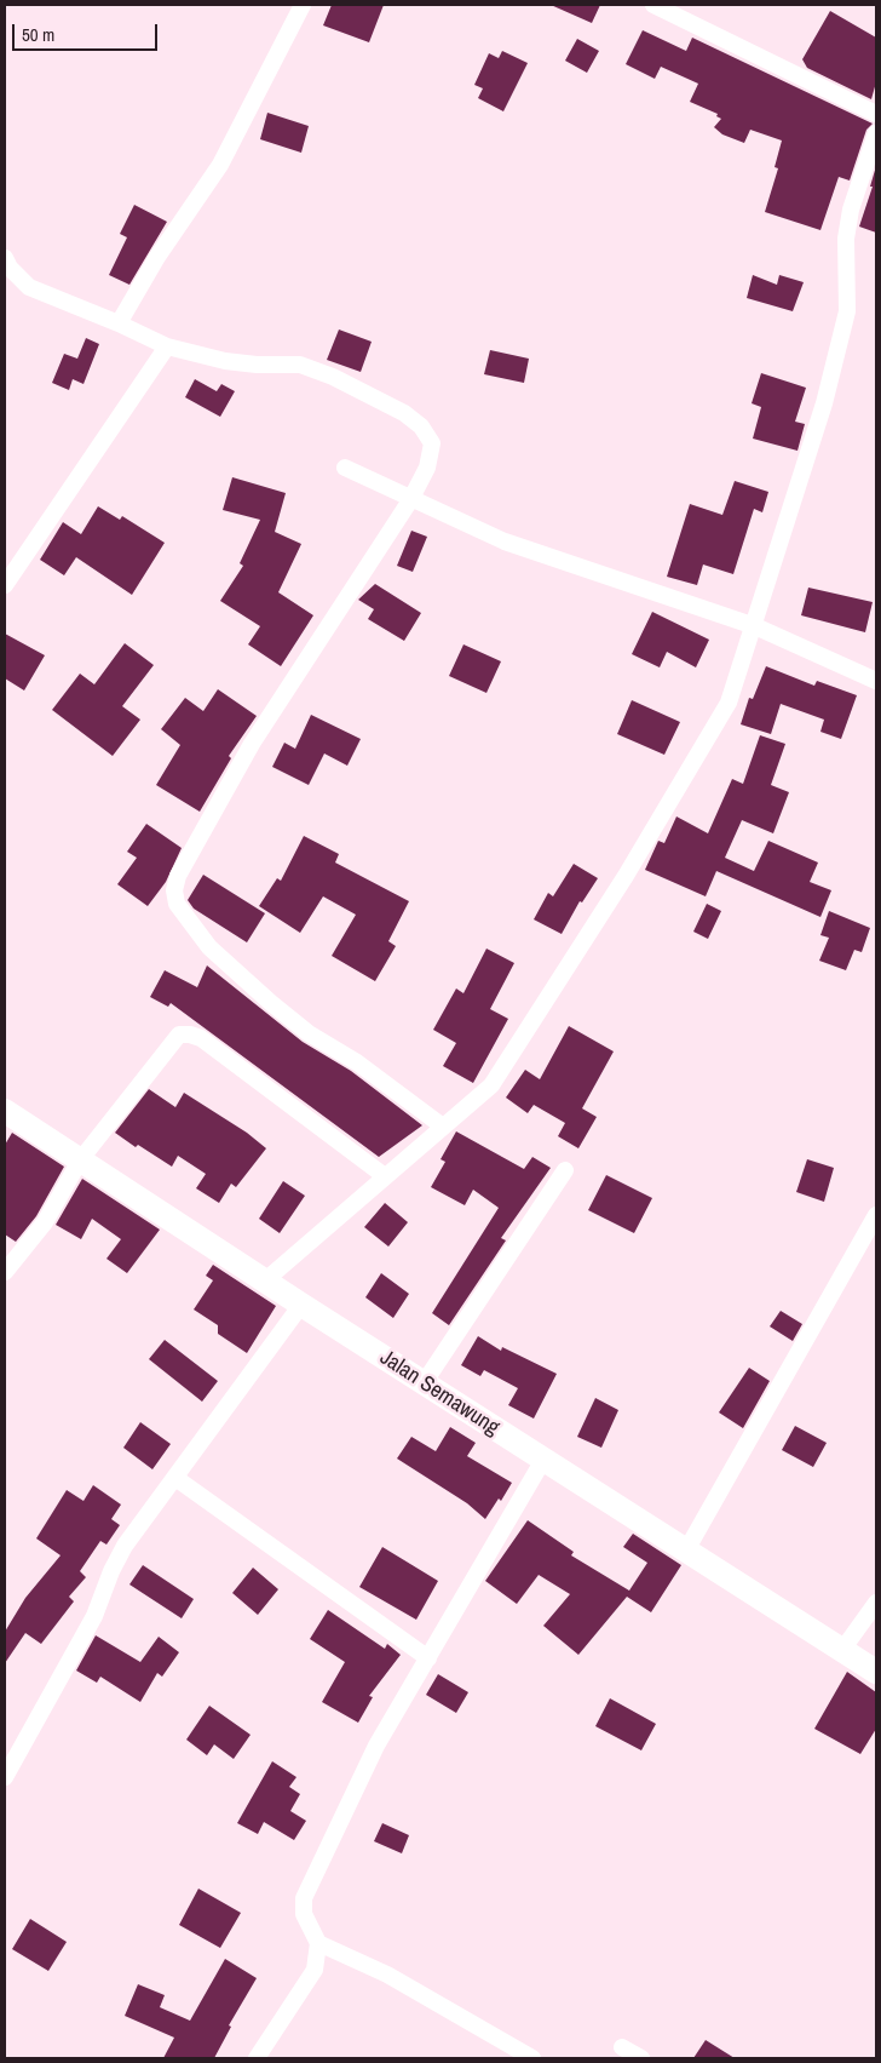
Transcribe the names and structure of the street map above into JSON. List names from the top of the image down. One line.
{"streets":{"street":["Jalan Semawung"]},"scale_bar":"50 m"}
